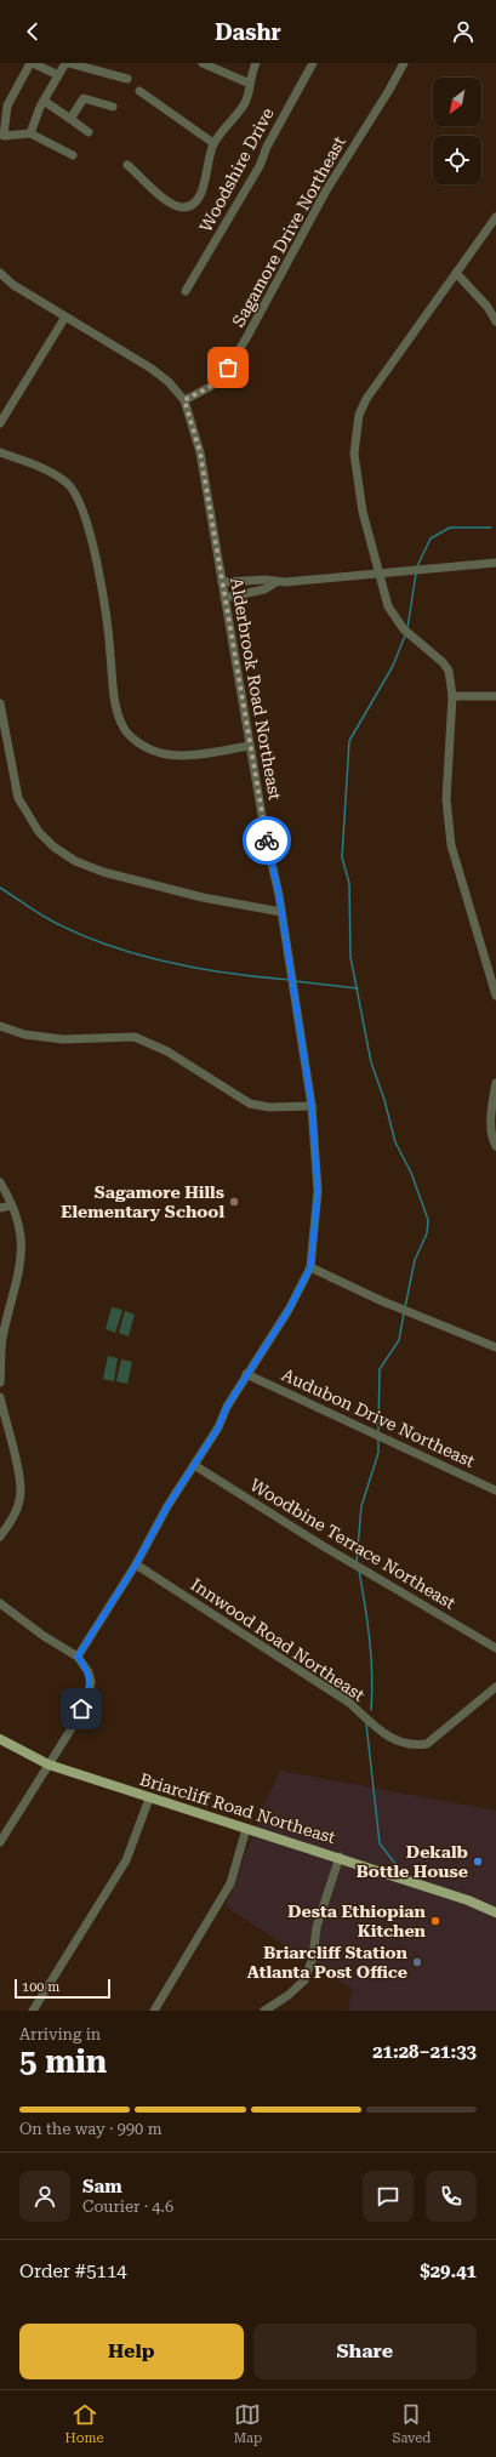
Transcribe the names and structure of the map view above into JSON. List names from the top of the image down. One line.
{"streets":{"main road":["Briarcliff Road Northeast"],"street":["Woodshire Drive","Sagamore Drive Northeast","Alderbrook Road Northeast","Audubon Drive Northeast","Woodbine Terrace Northeast","Innwood Road Northeast"]},"crossings":[["Sagamore Drive Northeast","Alderbrook Road Northeast"]],"places":["Sagamore Hills Elementary School","Dekalb Bottle House","Desta Ethiopian Kitchen","Briarcliff Station Atlanta Post Office"],"scale_bar":"100 m","north":"bottom left","page":{"header":"Dashr","scale":"100 m","heading":["5 min","Arriving in","21:28–21:33"],"panel":["Sam","Courier · 4.6","Order #5114","$29.41"],"bar":"On the way · 990 m","buttons":["Help","Share"],"tabs":["Home","Map","Saved"]}}
